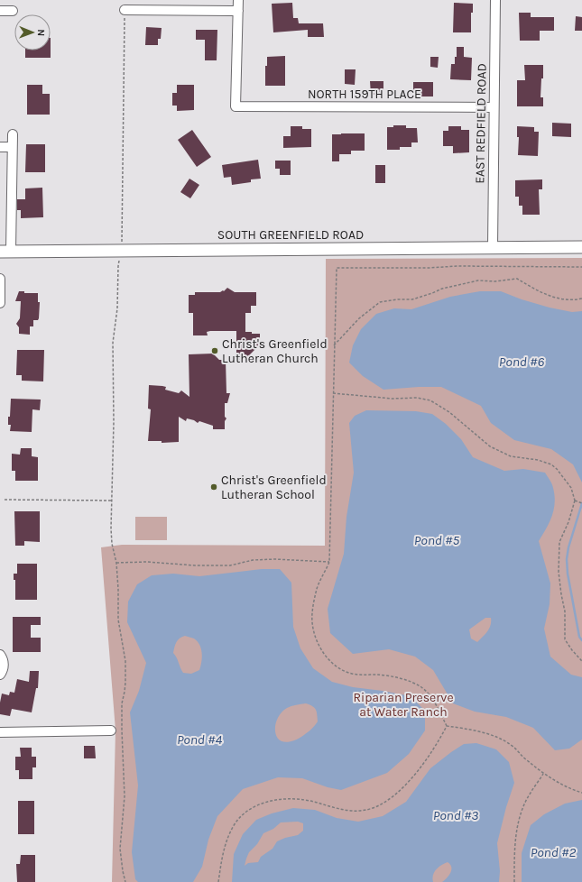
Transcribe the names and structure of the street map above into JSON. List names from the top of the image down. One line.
{"streets":{"main road":["SOUTH GREENFIELD ROAD"],"street":["NORTH 159TH PLACE","EAST REDFIELD ROAD"]},"crossings":[["NORTH 159TH PLACE","EAST REDFIELD ROAD"],["EAST REDFIELD ROAD","SOUTH GREENFIELD ROAD"]],"water":["Pond #6","Pond #5","Pond #4","Pond #3","Pond #2"],"parks":["Riparian Preserve at Water Ranch"],"places":["Christ's Greenfield Lutheran Church","Christ's Greenfield Lutheran School"],"north":"right"}
